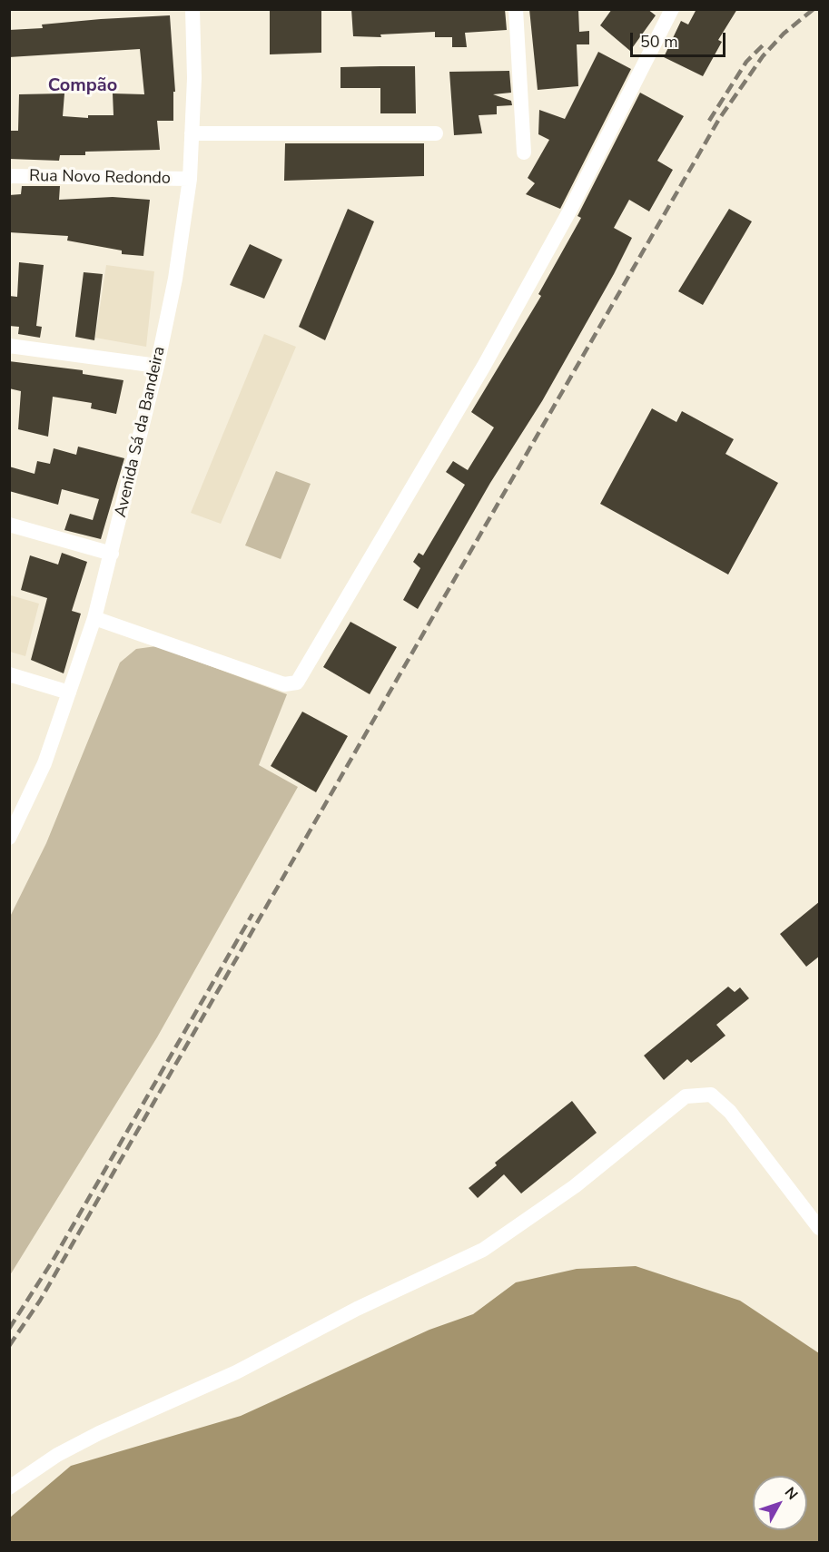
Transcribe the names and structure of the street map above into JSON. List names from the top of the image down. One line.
{"streets":{"street":["Rua Novo Redondo","Avenida Sá da Bandeira"]},"crossings":[["Rua Novo Redondo","Avenida Sá da Bandeira"]],"districts":["Compão"],"scale_bar":"50 m","north":"top right"}
